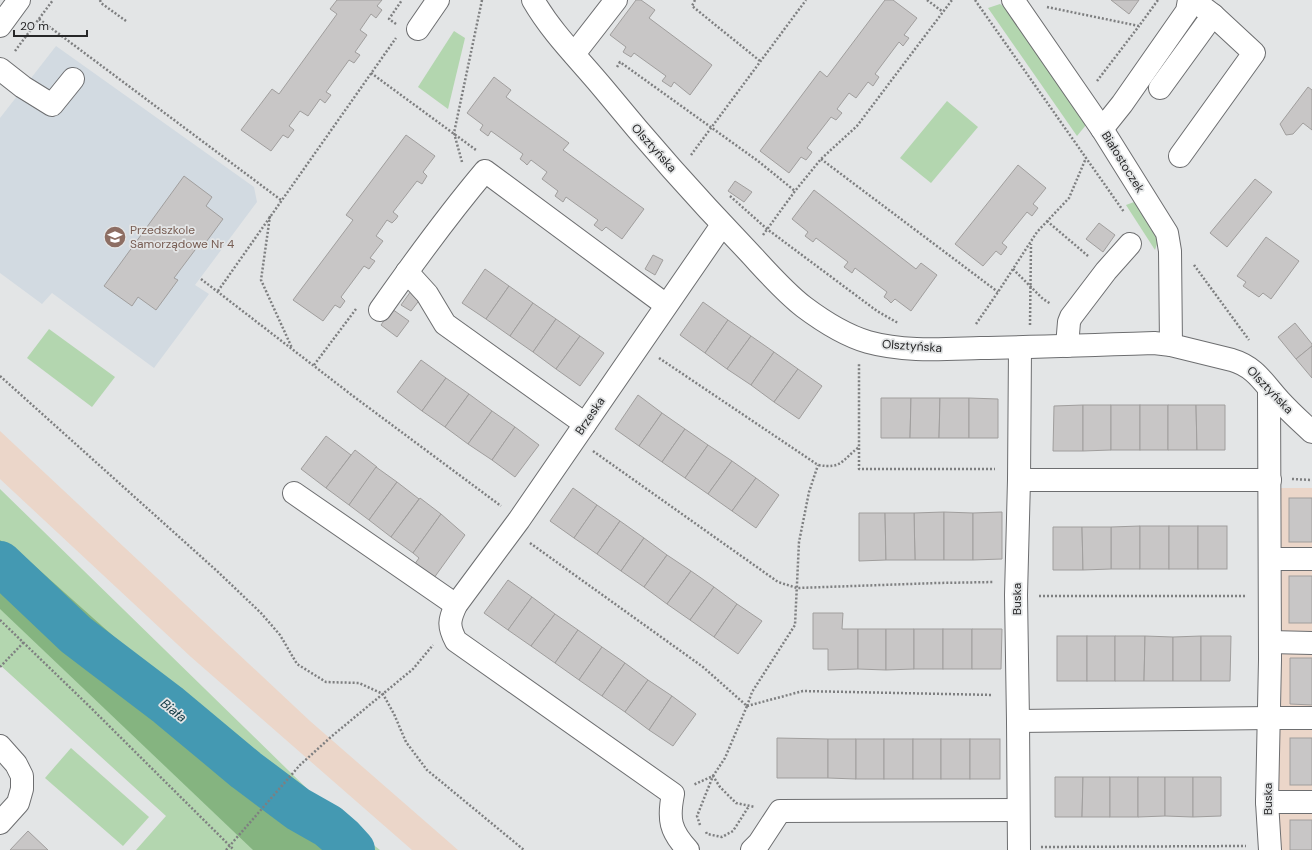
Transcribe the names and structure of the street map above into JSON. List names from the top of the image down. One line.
{"streets":{"street":["Olsztyńska","Białostoczek","Brzeska","Buska"]},"crossings":[["Olsztyńska","Białostoczek"],["Olsztyńska","Brzeska"],["Olsztyńska","Buska"]],"water":["Biała"],"places":{"school or university":["Przedszkole Samorządowe Nr 4"]},"scale_bar":"20 m"}
